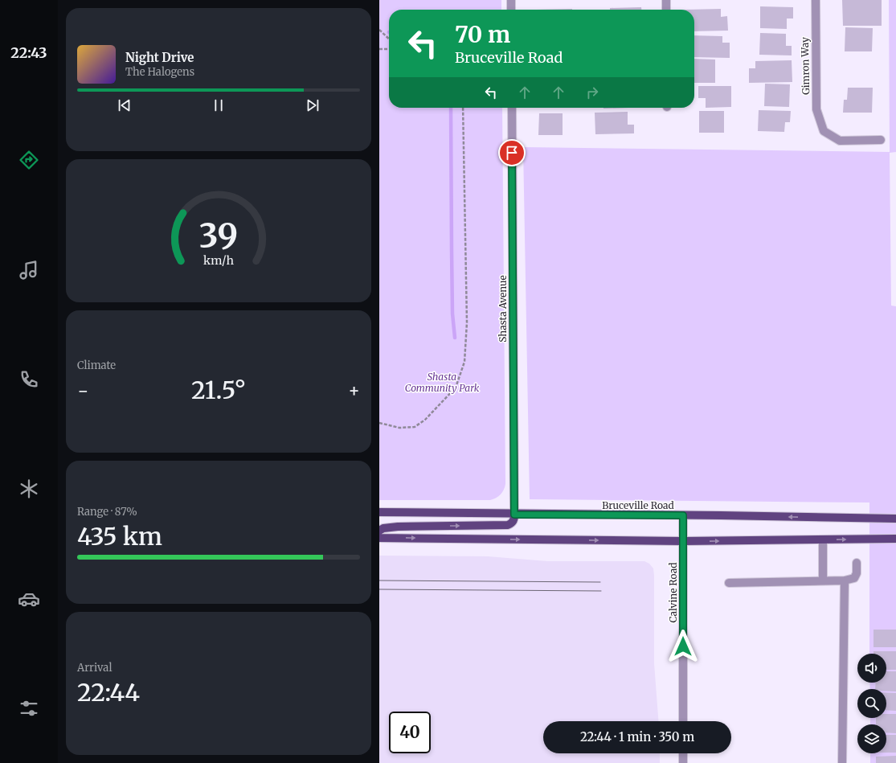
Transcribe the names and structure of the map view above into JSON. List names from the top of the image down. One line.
{"streets":{"main road":["Bruceville Road"],"street":["Gimron Way","Shasta Avenue","Calvine Road"]},"crossings":[["Shasta Avenue","Bruceville Road"],["Bruceville Road","Calvine Road"]],"parks":["Shasta Community Park"],"page":{"tabs":"22:43","turn":["70 m","Bruceville Road"],"song":["Night Drive","The Halogens"],"tile":["Climate",["Range · 87%","435 km"],["Arrival","22:44"]],"heat":["−","21.5°","+"],"limit":"40","trip":"22:44 · 1 min · 350 m","gauge":["39","km/h"]}}
